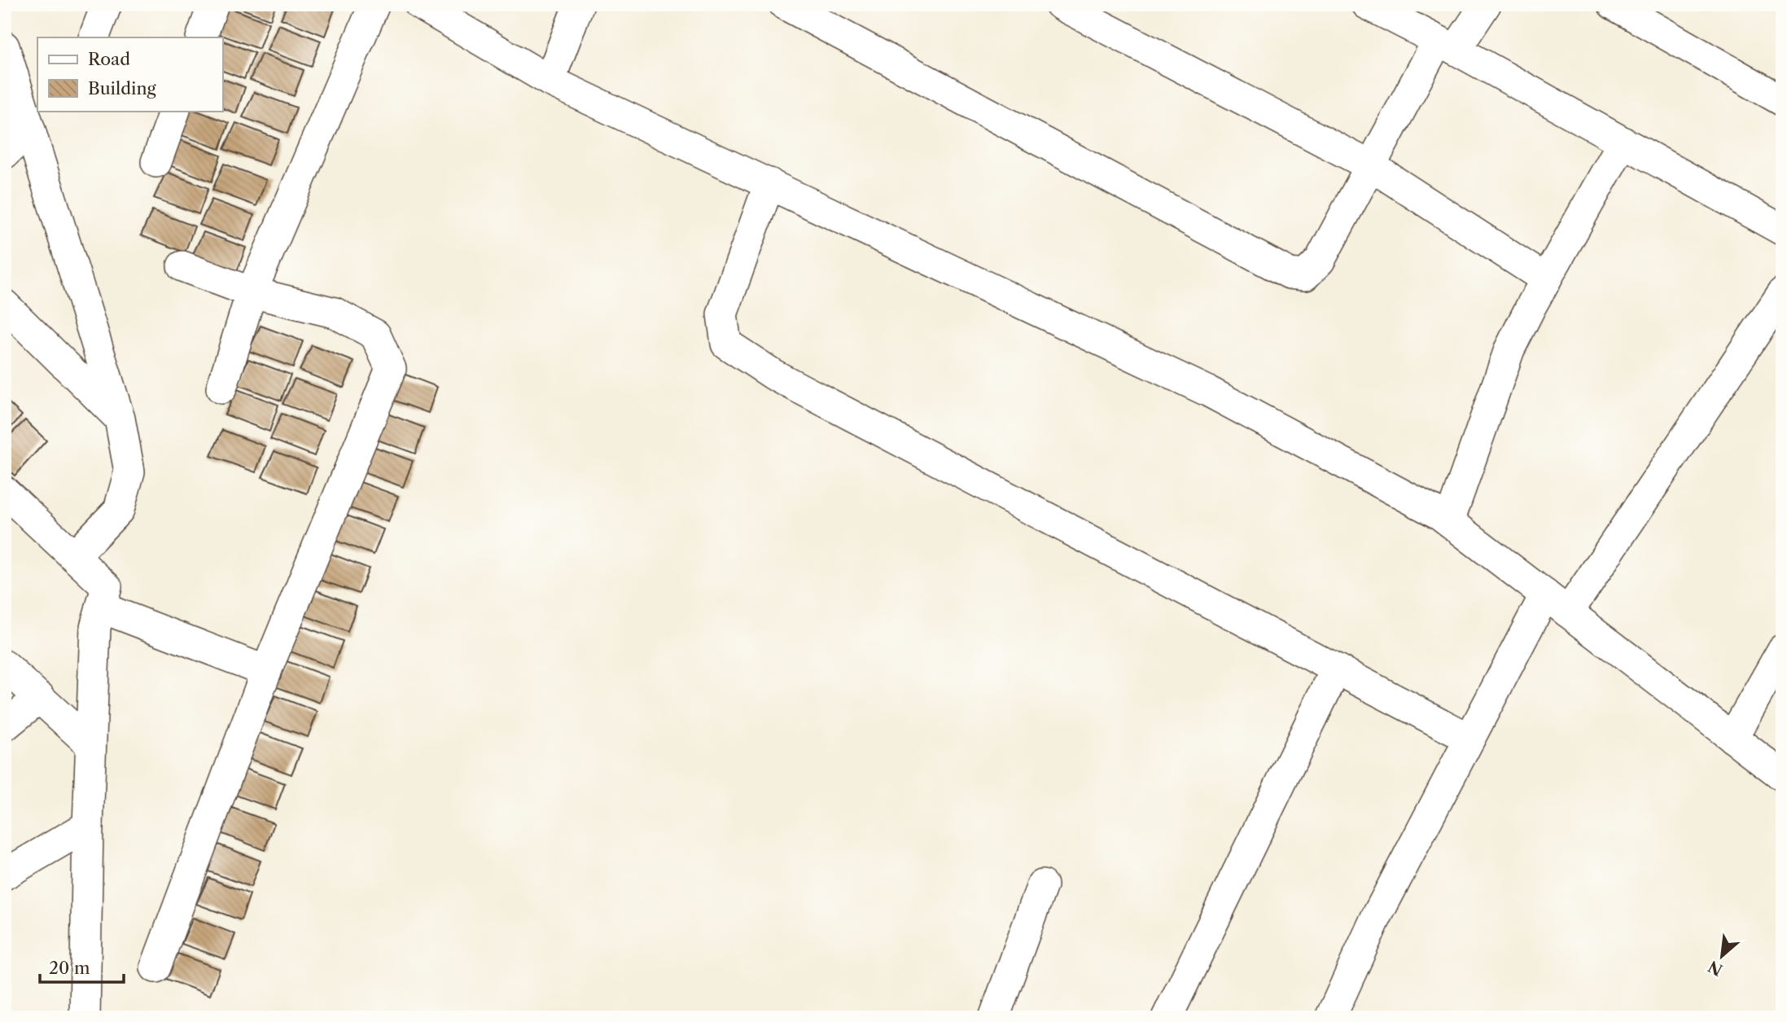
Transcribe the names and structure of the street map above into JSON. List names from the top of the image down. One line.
{"legend":["Road","Building"],"scale_bar":"20 m","north":"bottom left"}
